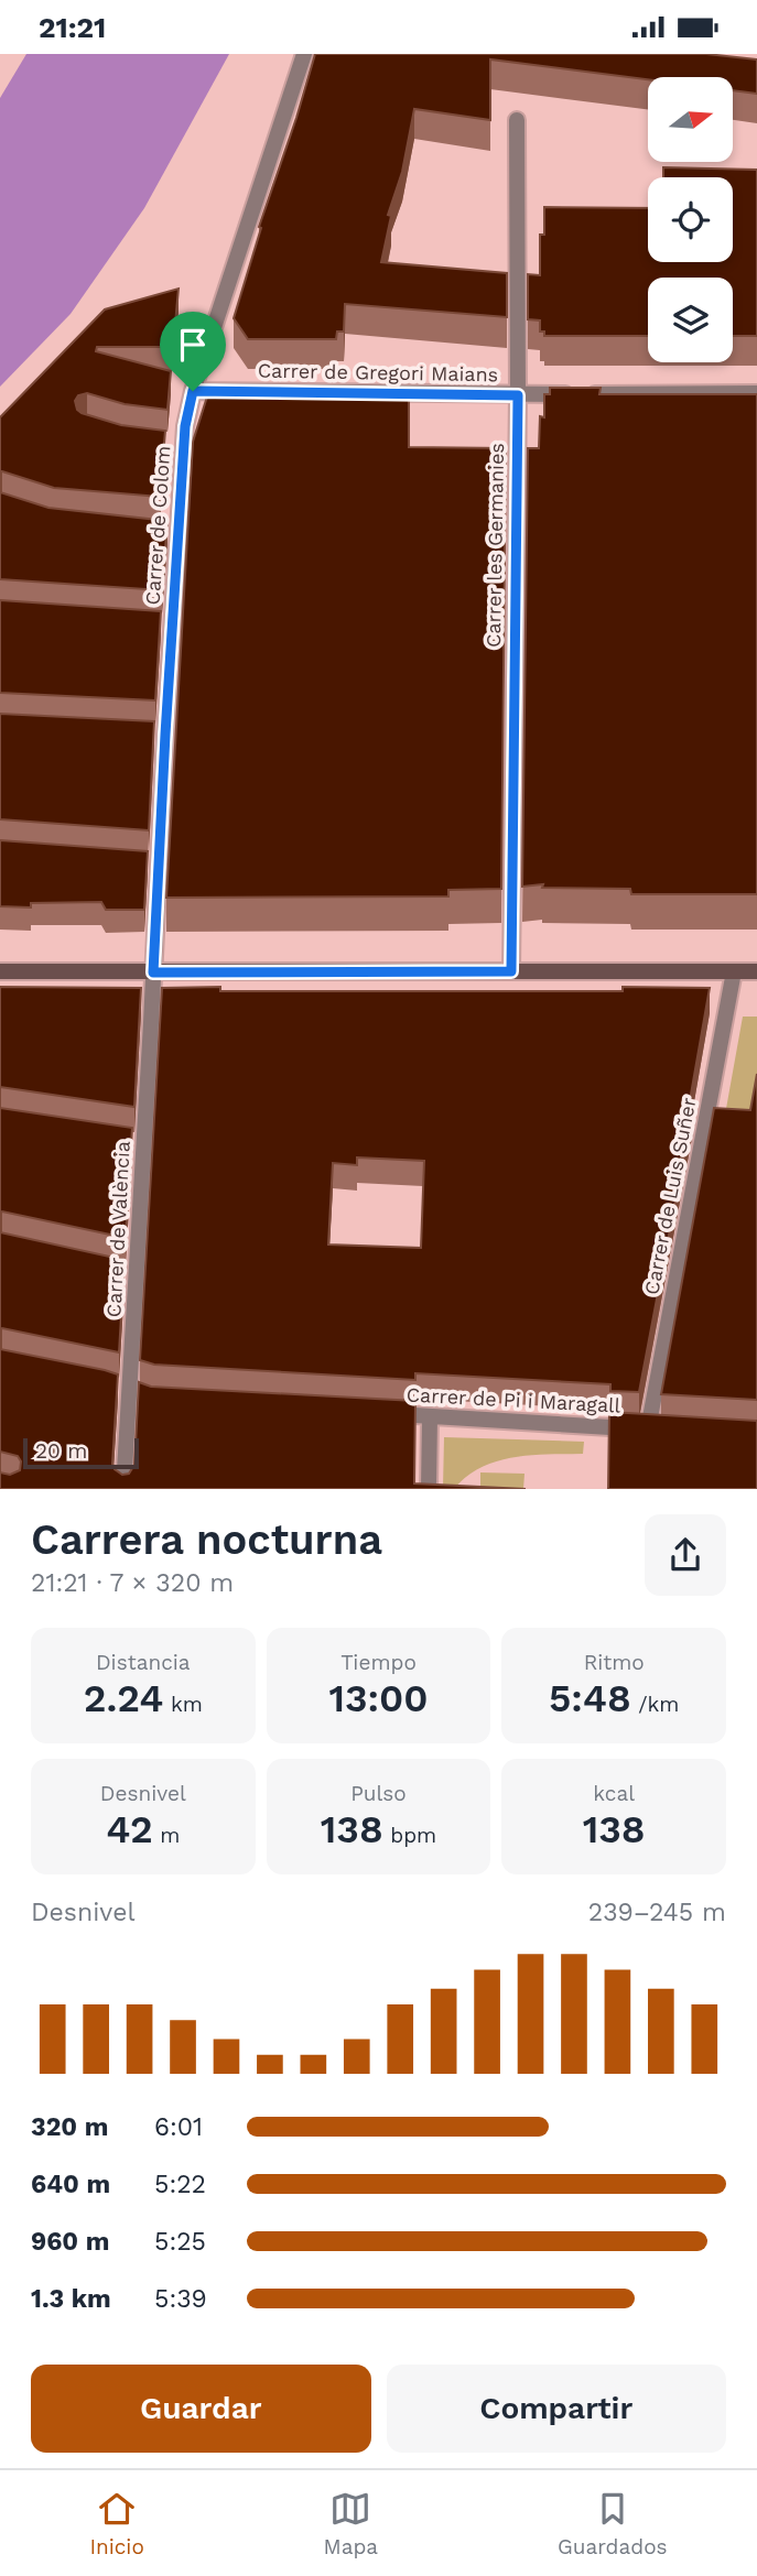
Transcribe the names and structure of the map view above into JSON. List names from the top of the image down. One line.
{"streets":{"street":["Carrer de Gregori Maians","Carrer de Colom","Carrer les Germanies","Carrer de Luis Suñer","Carrer de València","Carrer de Pi i Maragall"]},"crossings":[["Carrer de Gregori Maians","Carrer de Colom"],["Carrer de Gregori Maians","Carrer les Germanies"],["Carrer de Colom","Carrer de València"],["Carrer de Luis Suñer","Carrer de Pi i Maragall"]],"scale_bar":"20 m","north":"right","page":{"status":"21:21","scale":"20 m","heading":["Carrera nocturna","21:21 · 7 × 320 m"],"stats":[["Distancia","2.24 km"],["Tiempo","13:00"],["Ritmo","5:48 /km"],["Desnivel","42 m"],["Pulso","138 bpm"],["kcal","138"]],"chart":["Desnivel","239–245 m"],"list":[{"name":"320 m","note":"6:01"},{"name":"640 m","note":"5:22"},{"name":"960 m","note":"5:25"},{"name":"1.3 km","note":"5:39"}],"buttons":["Guardar","Compartir"],"tabs":["Inicio","Mapa","Guardados"]}}
